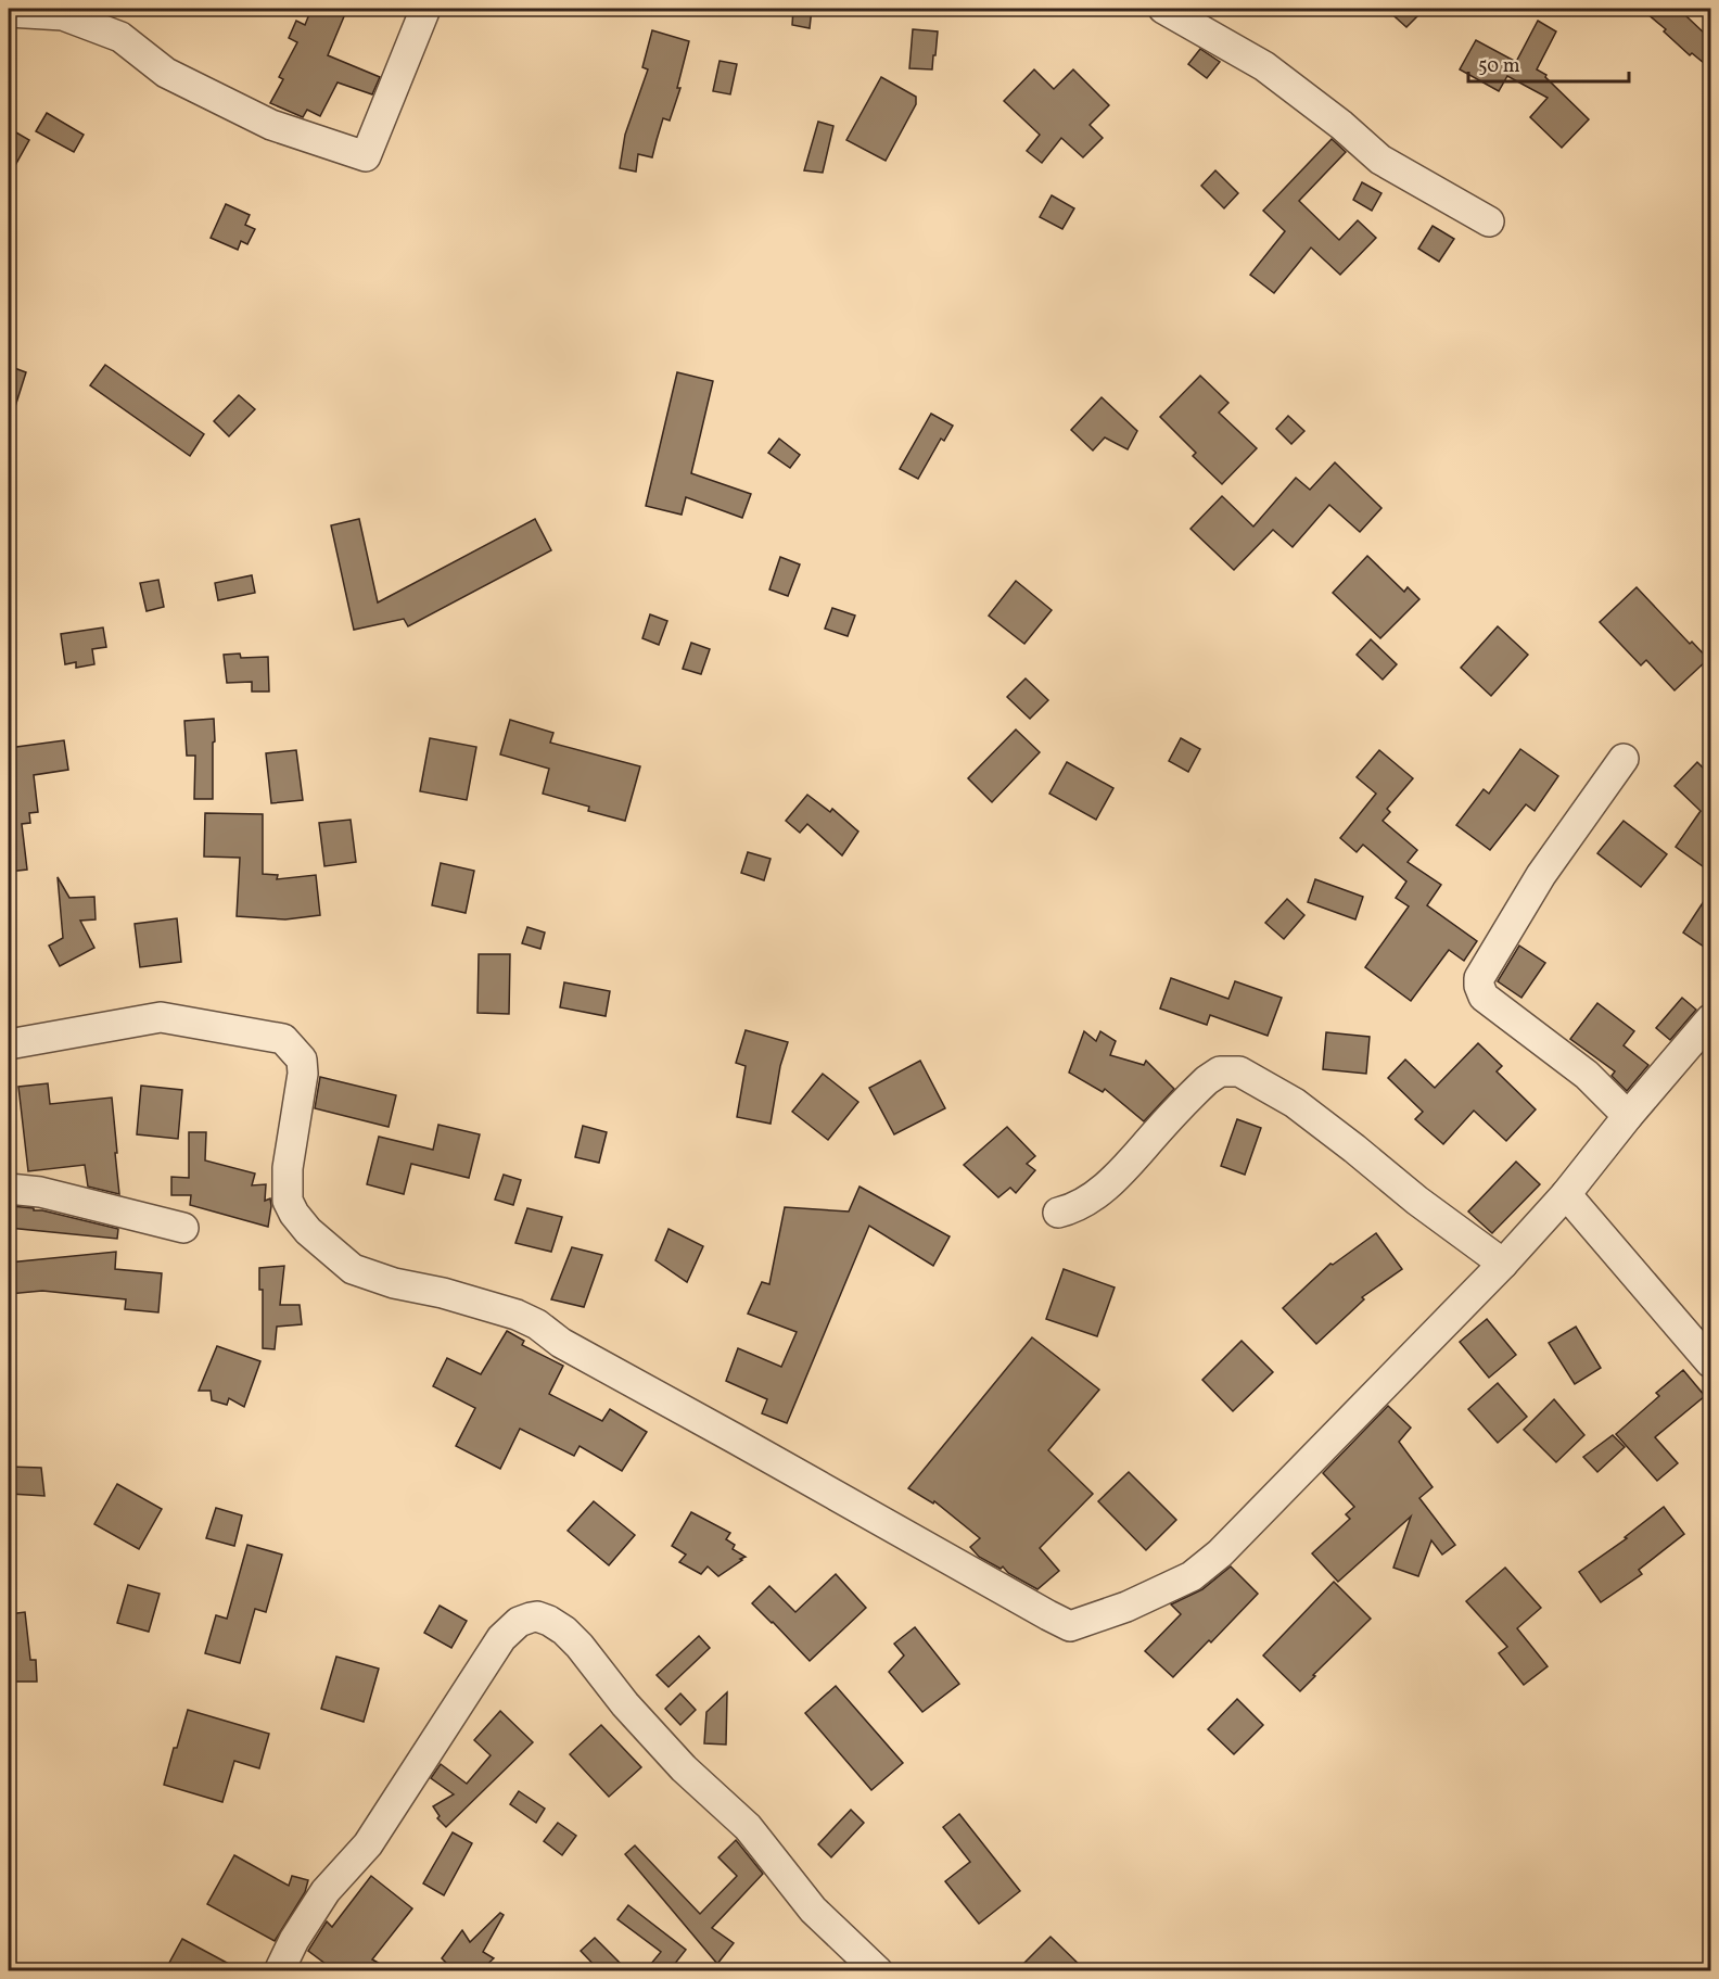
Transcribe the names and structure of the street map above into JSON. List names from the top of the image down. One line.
{"scale_bar":"50 m"}
